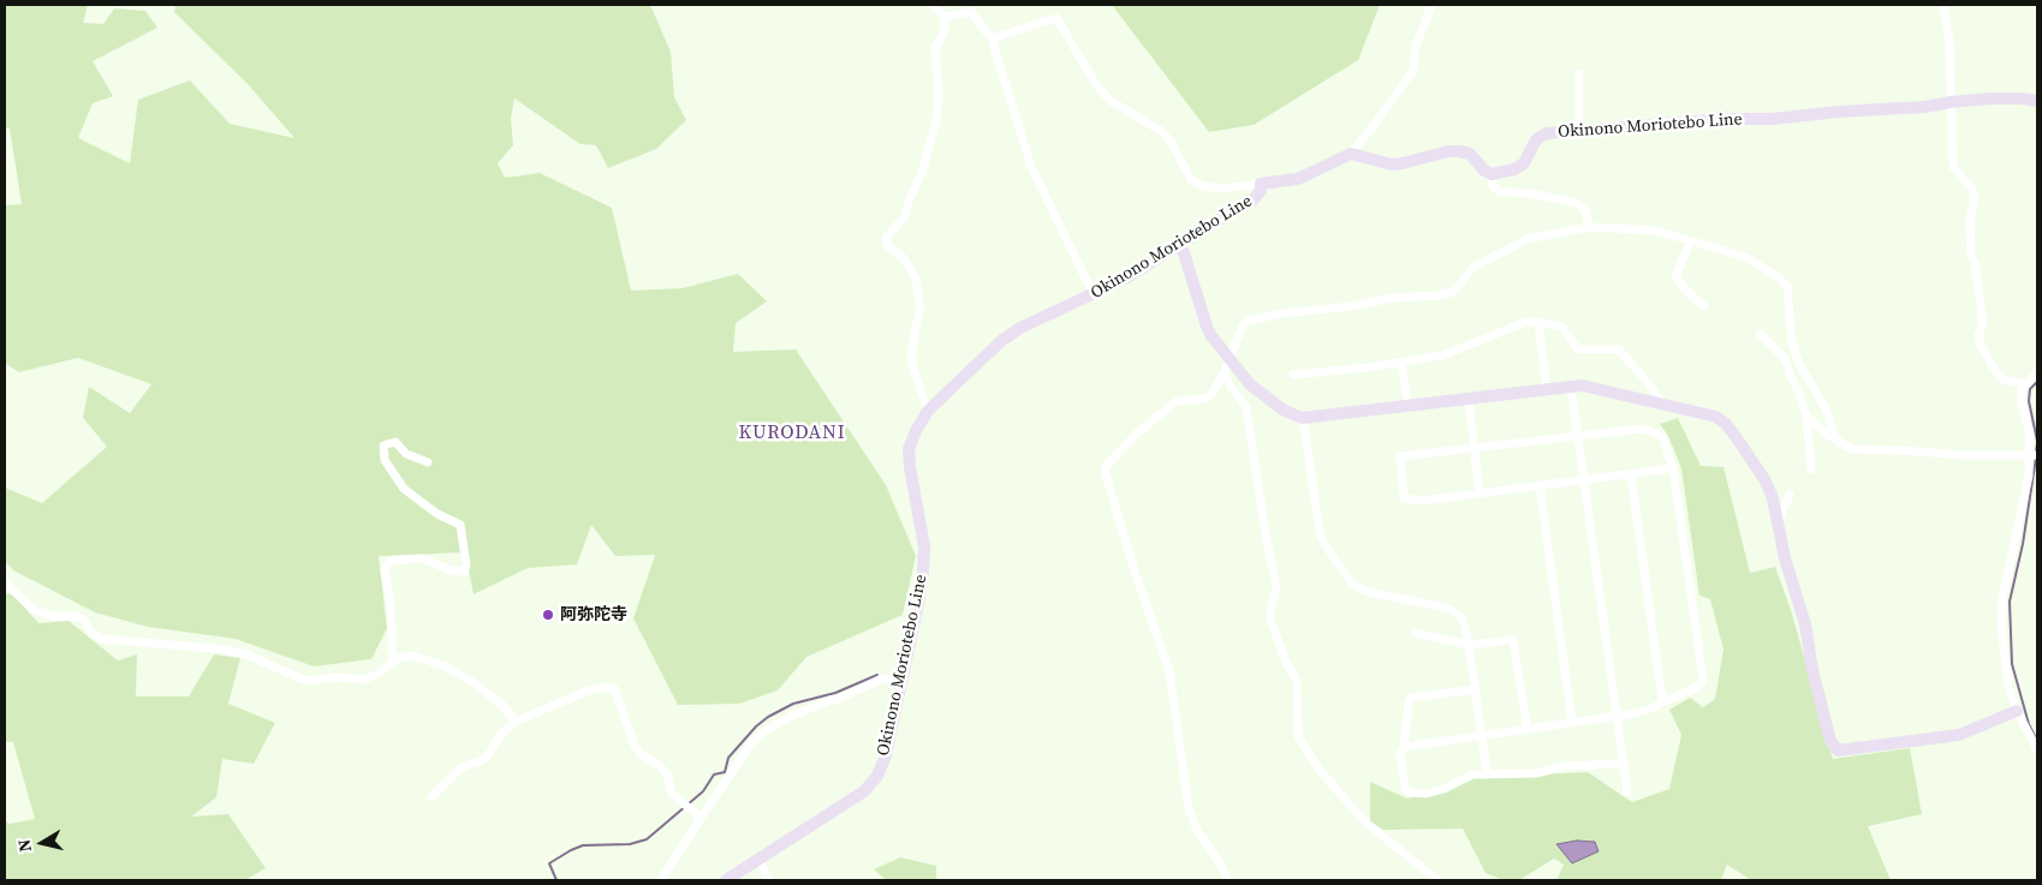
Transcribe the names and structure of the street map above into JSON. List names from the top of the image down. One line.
{"streets":{"main road":["Okinono Moriotebo Line"]},"districts":["KURODANI"],"places":["阿弥陀寺"],"north":"left"}
